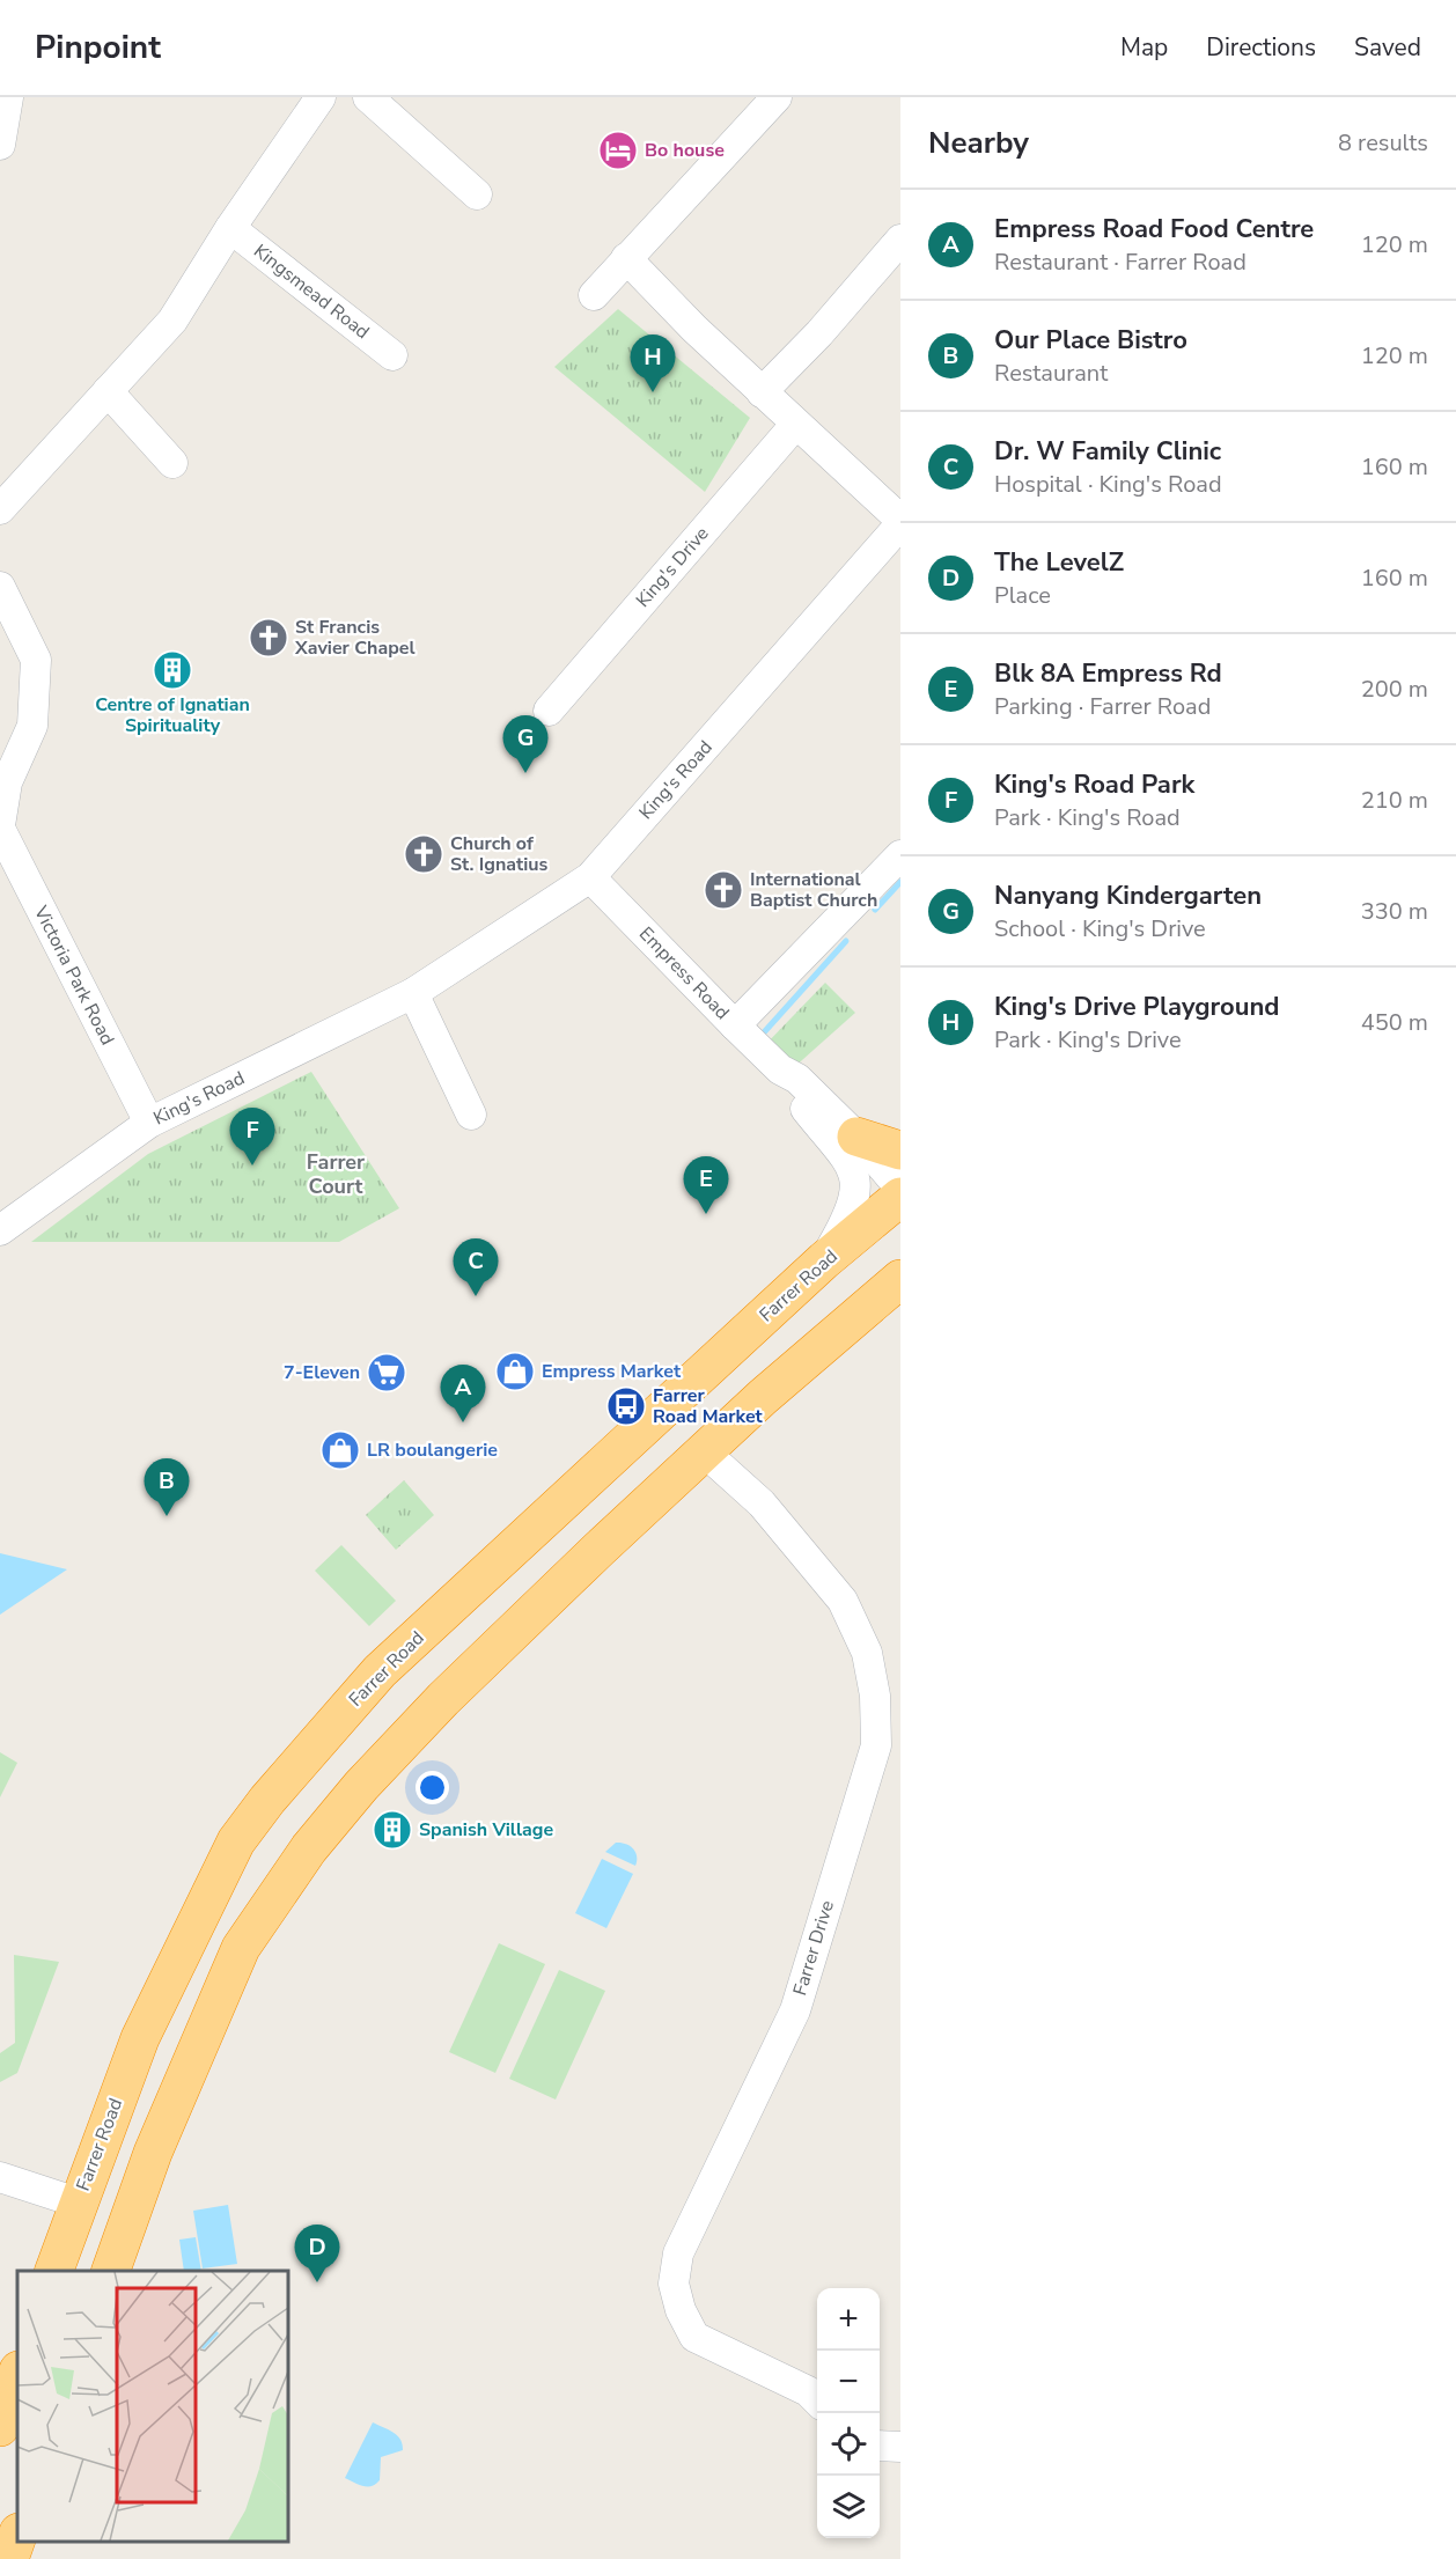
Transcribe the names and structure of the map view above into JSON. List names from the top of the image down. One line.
{"streets":{"highway":["Farrer Road"],"street":["Kingsmead Road","King's Drive","King's Road","Empress Road","Victoria Park Road","Farrer Drive"]},"crossings":[["King's Road","Empress Road"],["King's Road","Victoria Park Road"],["Empress Road","Farrer Road"]],"districts":["Farrer Court"],"places":{"hotel":["Bo house"],"church":["St Francis Xavier Chapel","Church of St. Ignatius","International Baptist Church"],"building":["Centre of Ignatian Spirituality","Spanish Village"],"shop":["Empress Market","LR boulangerie"],"supermarket":["7-Eleven"],"bus stop":["Farrer Road Market"]},"page":{"header":"Pinpoint","nav":["Map","Directions","Saved"],"heading":["Nearby","8 results"],"list":[{"mark":"A","name":"Empress Road Food Centre","note":"Restaurant · Farrer Road","value":"120 m"},{"mark":"B","name":"Our Place Bistro","note":"Restaurant","value":"120 m"},{"mark":"C","name":"Dr. W Family Clinic","note":"Hospital · King's Road","value":"160 m"},{"mark":"D","name":"The LevelZ","note":"Place","value":"160 m"},{"mark":"E","name":"Blk 8A Empress Rd","note":"Parking · Farrer Road","value":"200 m"},{"mark":"F","name":"King's Road Park","note":"Park · King's Road","value":"210 m"},{"mark":"G","name":"Nanyang Kindergarten","note":"School · King's Drive","value":"330 m"},{"mark":"H","name":"King's Drive Playground","note":"Park · King's Drive","value":"450 m"}],"pins":["H","G","F","E","C","A","B","D"],"map_buttons":["+","−"]}}
